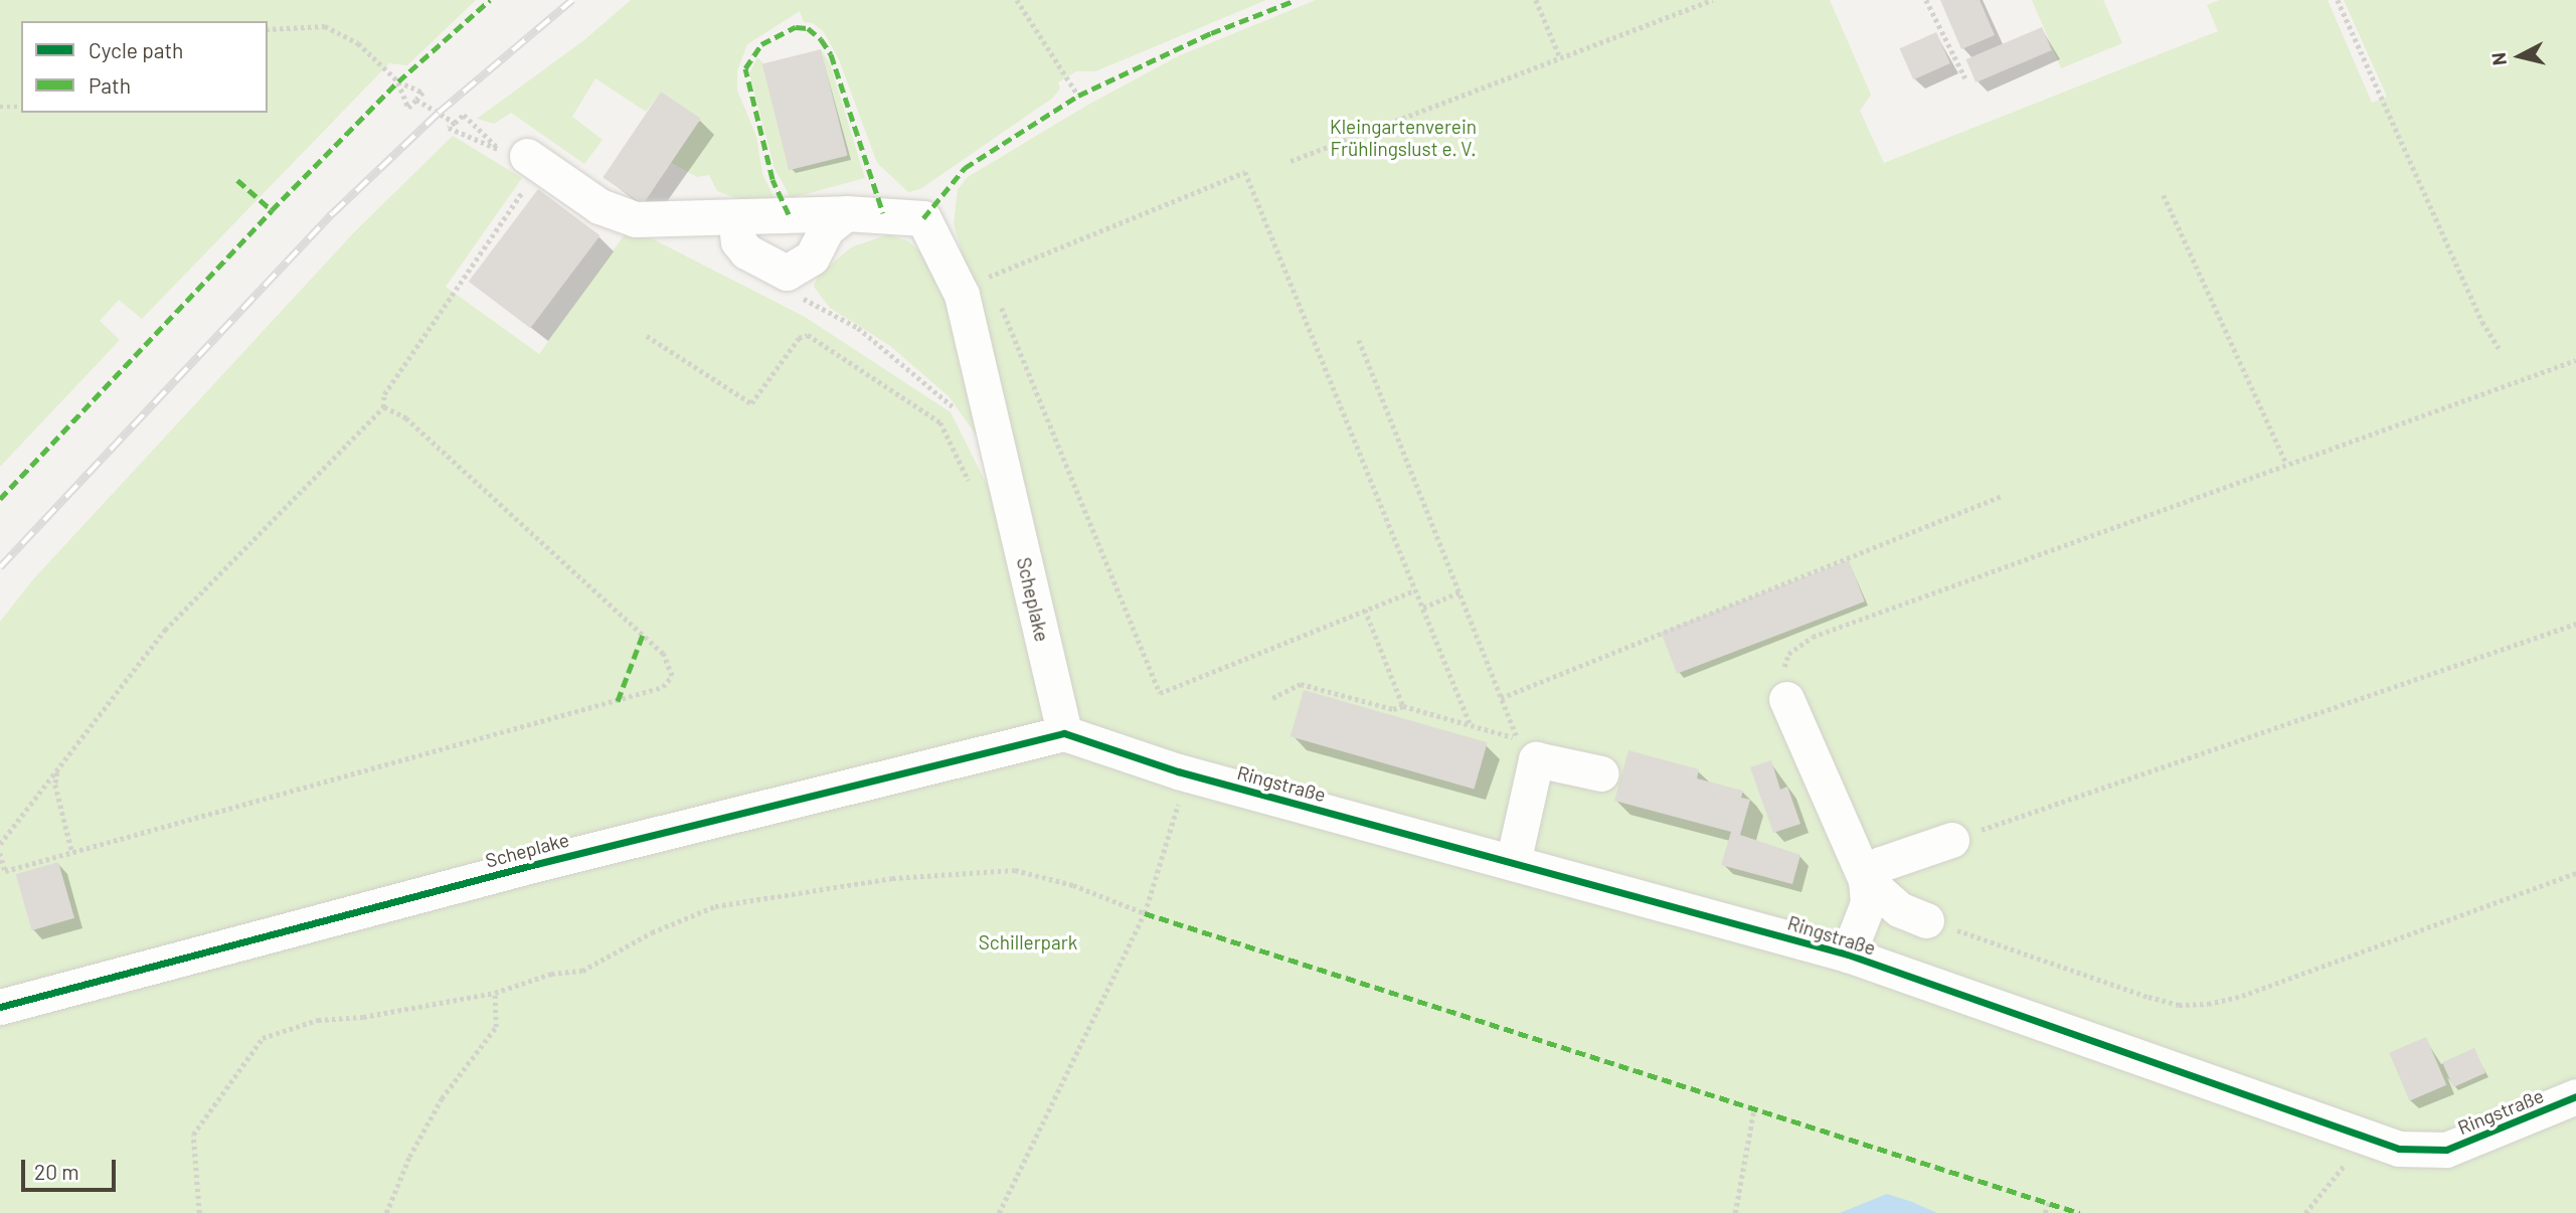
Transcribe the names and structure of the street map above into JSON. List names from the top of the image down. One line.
{"streets":{"street":["Scheplake","Ringstraße"]},"crossings":[["Scheplake","Ringstraße"]],"parks":["Kleingartenverein Frühlingslust e. V.","Schillerpark"],"legend":["Cycle path","Path"],"scale_bar":"20 m","north":"left"}
